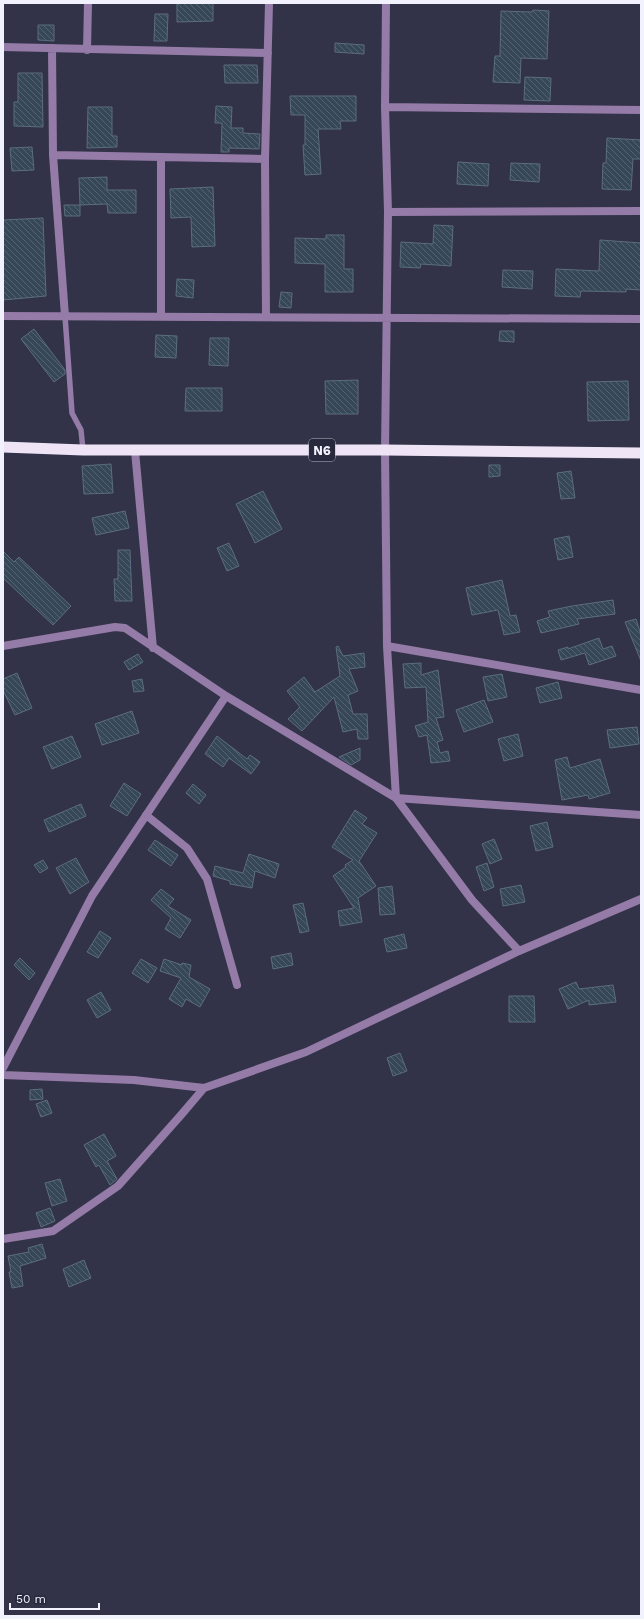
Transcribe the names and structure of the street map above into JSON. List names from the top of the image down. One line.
{"streets":{"highway":["N6"]},"scale_bar":"50 m"}
